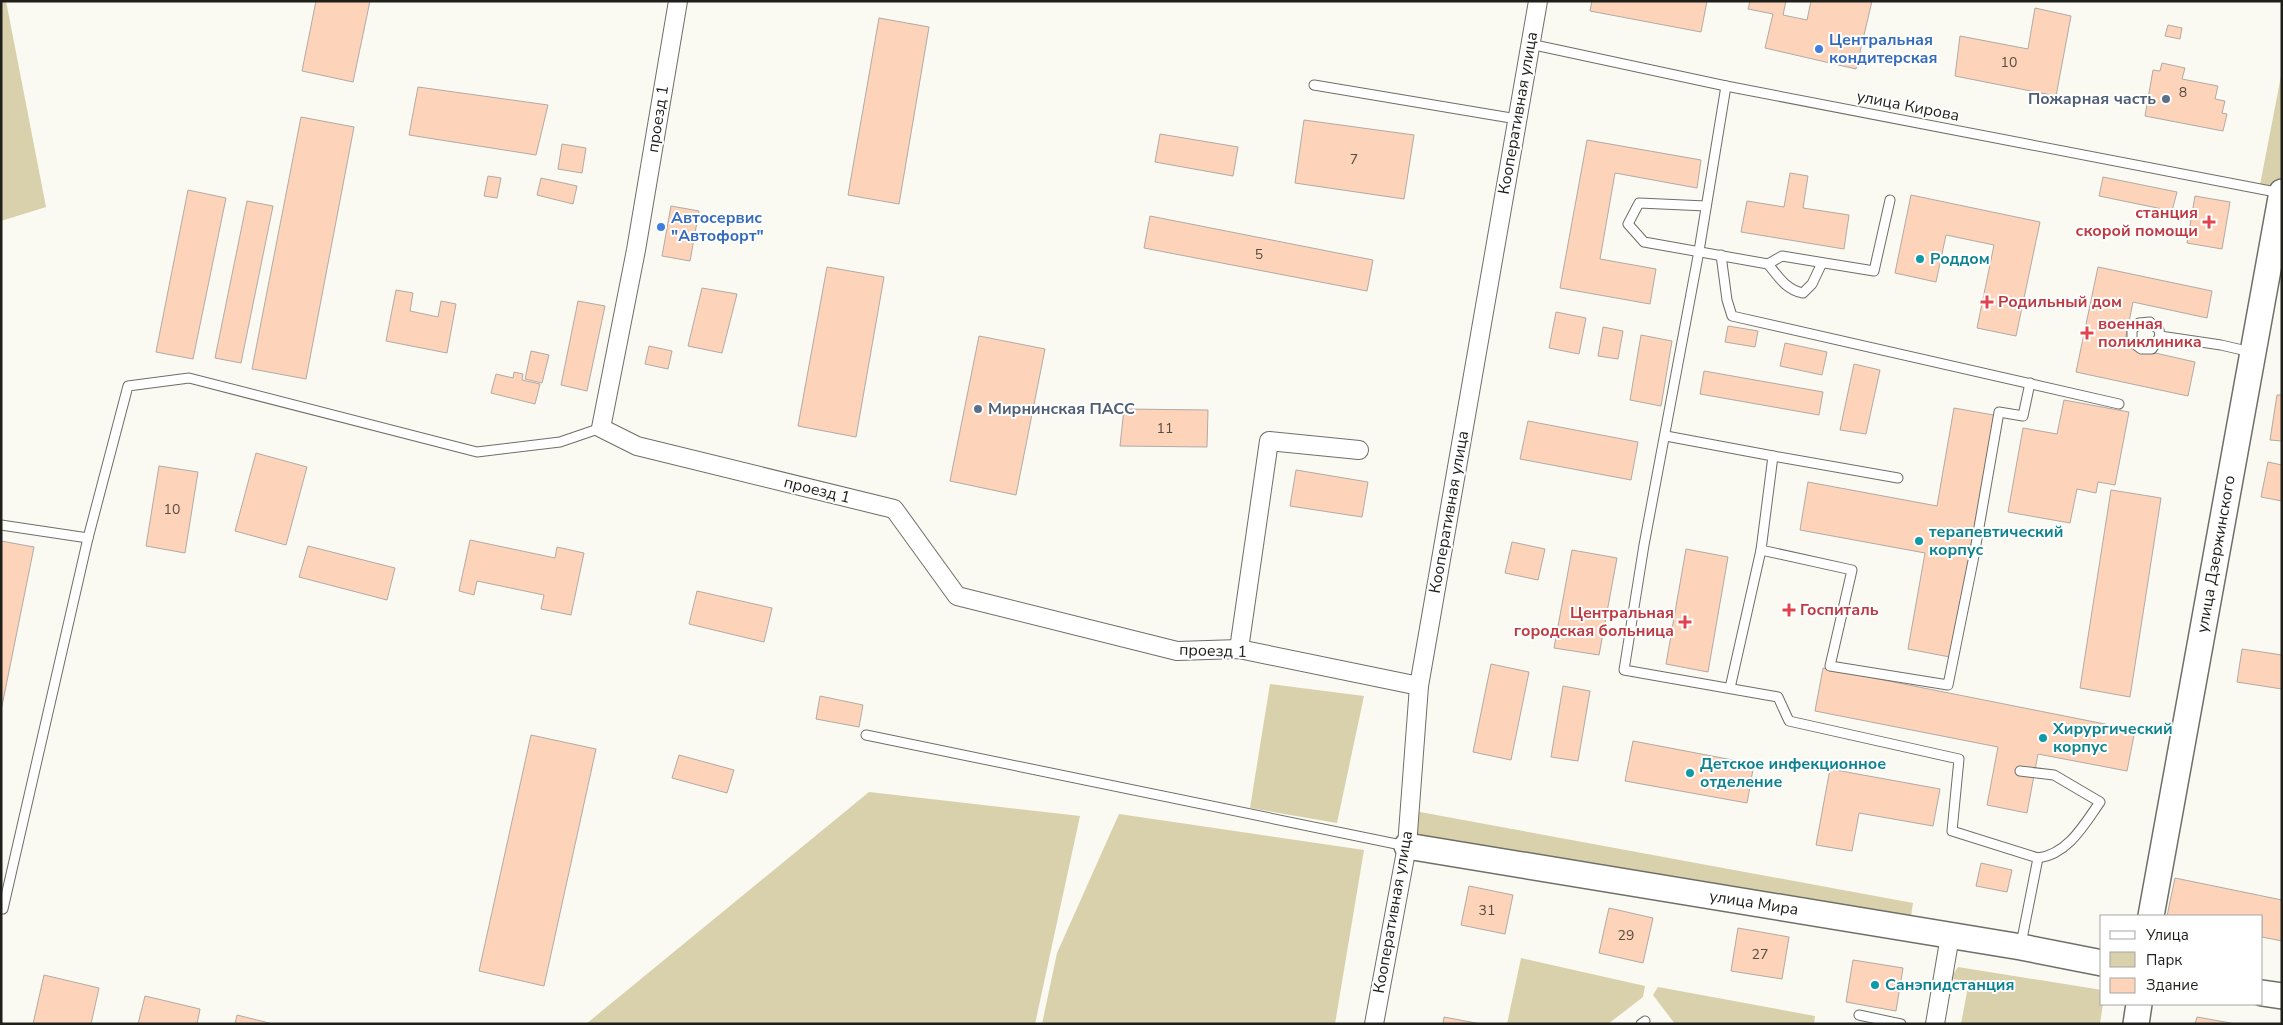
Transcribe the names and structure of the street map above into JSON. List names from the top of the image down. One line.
{"streets":{"street":["Кооперативная улица","проезд 1","улица Дзержинского","улица Мира"],"lane":["улица Кирова"]},"crossings":[["улица Кирова","Кооперативная улица"],["улица Кирова","улица Дзержинского"],["Кооперативная улица","проезд 1"],["Кооперативная улица","улица Мира"]],"places":{"other":["Центральная кондитерская","Пожарная часть","Автосервис \"Автофорт\"","Роддом","Мирнинская ПАСС","терапевтический корпус","Хирургический корпус","Детское инфекционное отделение","Санэпидстанция"],"health":["станция скорой помощи","Родильный дом","военная поликлиника","Госпиталь","Центральная городская больница"]},"house_numbers":["10","8","7","5","11","10","31","29","27"],"legend":["Улица","Парк","Здание"]}
